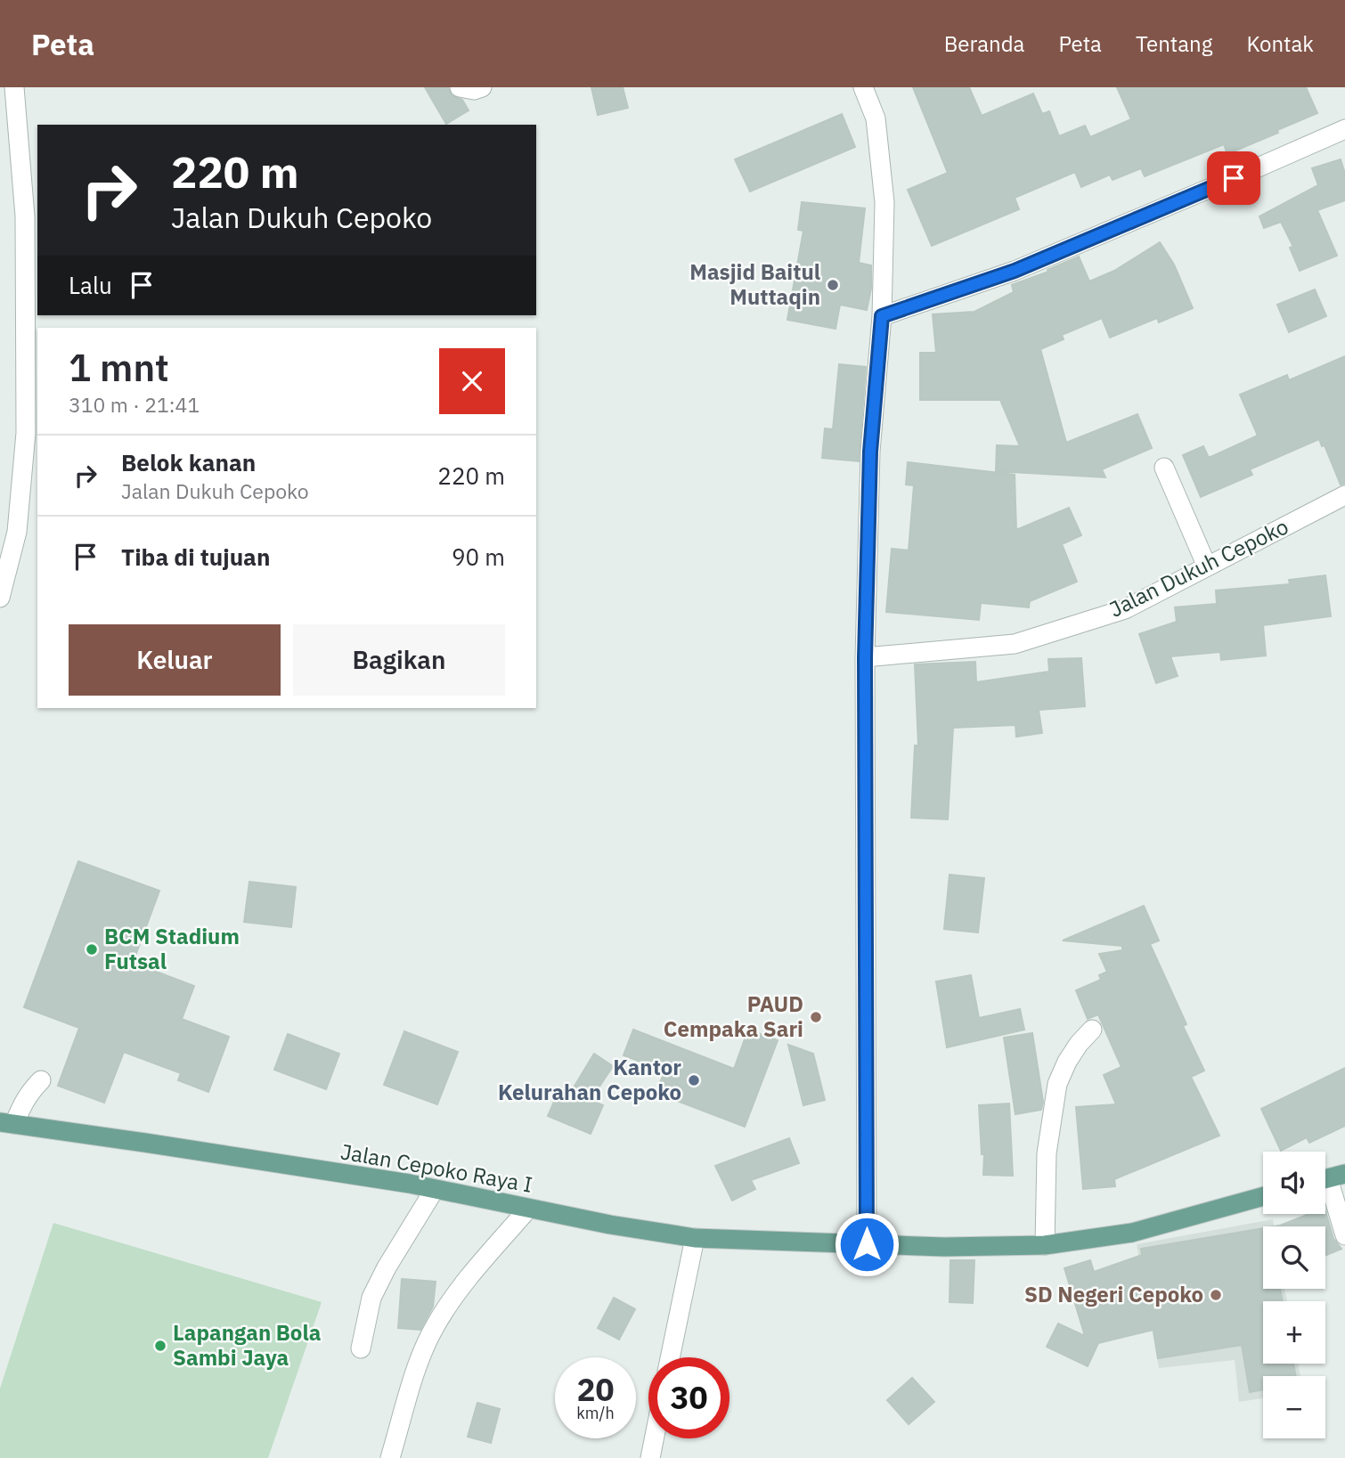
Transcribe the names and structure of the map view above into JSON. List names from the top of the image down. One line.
{"streets":{"main road":["Jalan Cepoko Raya I"],"street":["Jalan Dukuh Cepoko"]},"places":["Masjid Baitul Muttaqin","BCM Stadium Futsal","PAUD Cempaka Sari","Kantor Kelurahan Cepoko","SD Negeri Cepoko","Lapangan Bola Sambi Jaya"],"page":{"header":"Peta","nav":["Beranda","Peta","Tentang","Kontak"],"turn":["220 m","Jalan Dukuh Cepoko"],"then":"Lalu","heading":["1 mnt","310 m · 21:41"],"list":[{"name":"Belok kanan","note":"Jalan Dukuh Cepoko","value":"220 m"},{"name":"Tiba di tujuan","value":"90 m"}],"buttons":["Keluar","Bagikan"],"map_buttons":["+","−"],"speed":"20 km/h","limit":"30"}}
